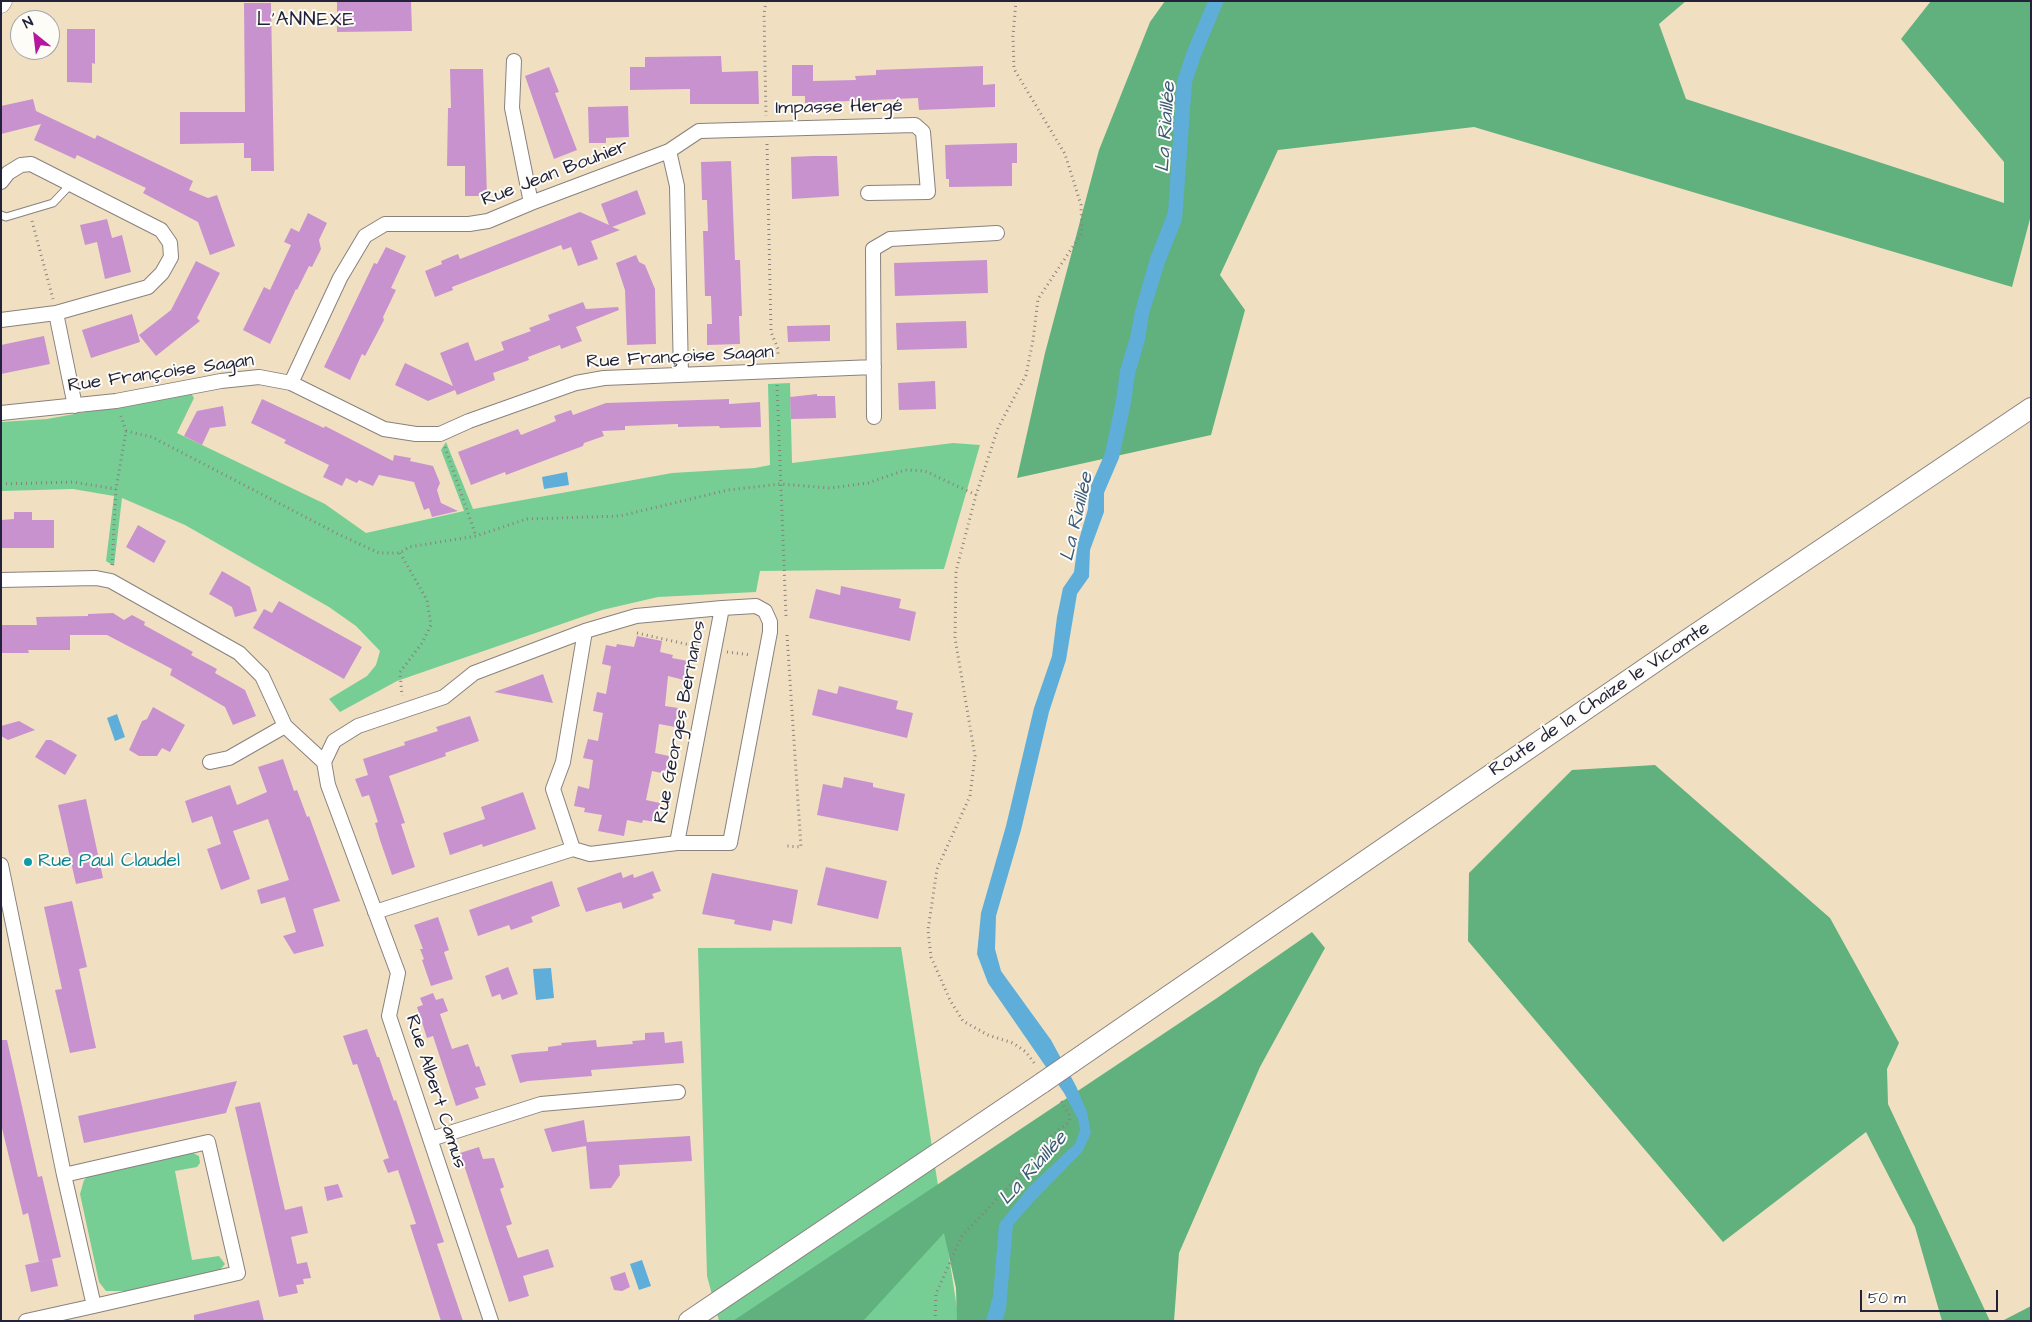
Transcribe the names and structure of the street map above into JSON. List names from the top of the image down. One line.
{"streets":{"main road":["Route de la Chaize le Vicomte"],"street":["Impasse Hergé","Rue Jean Bouhier","Rue Françoise Sagan","Rue Georges Bernanos","Rue Albert Camus"]},"crossings":[["Impasse Hergé","Rue Jean Bouhier"],["Rue Jean Bouhier","Rue Françoise Sagan"]],"districts":["L'ANNEXE"],"water":["La Riaillée"],"places":["Rue Paul Claudel"],"scale_bar":"50 m","north":"top left"}
